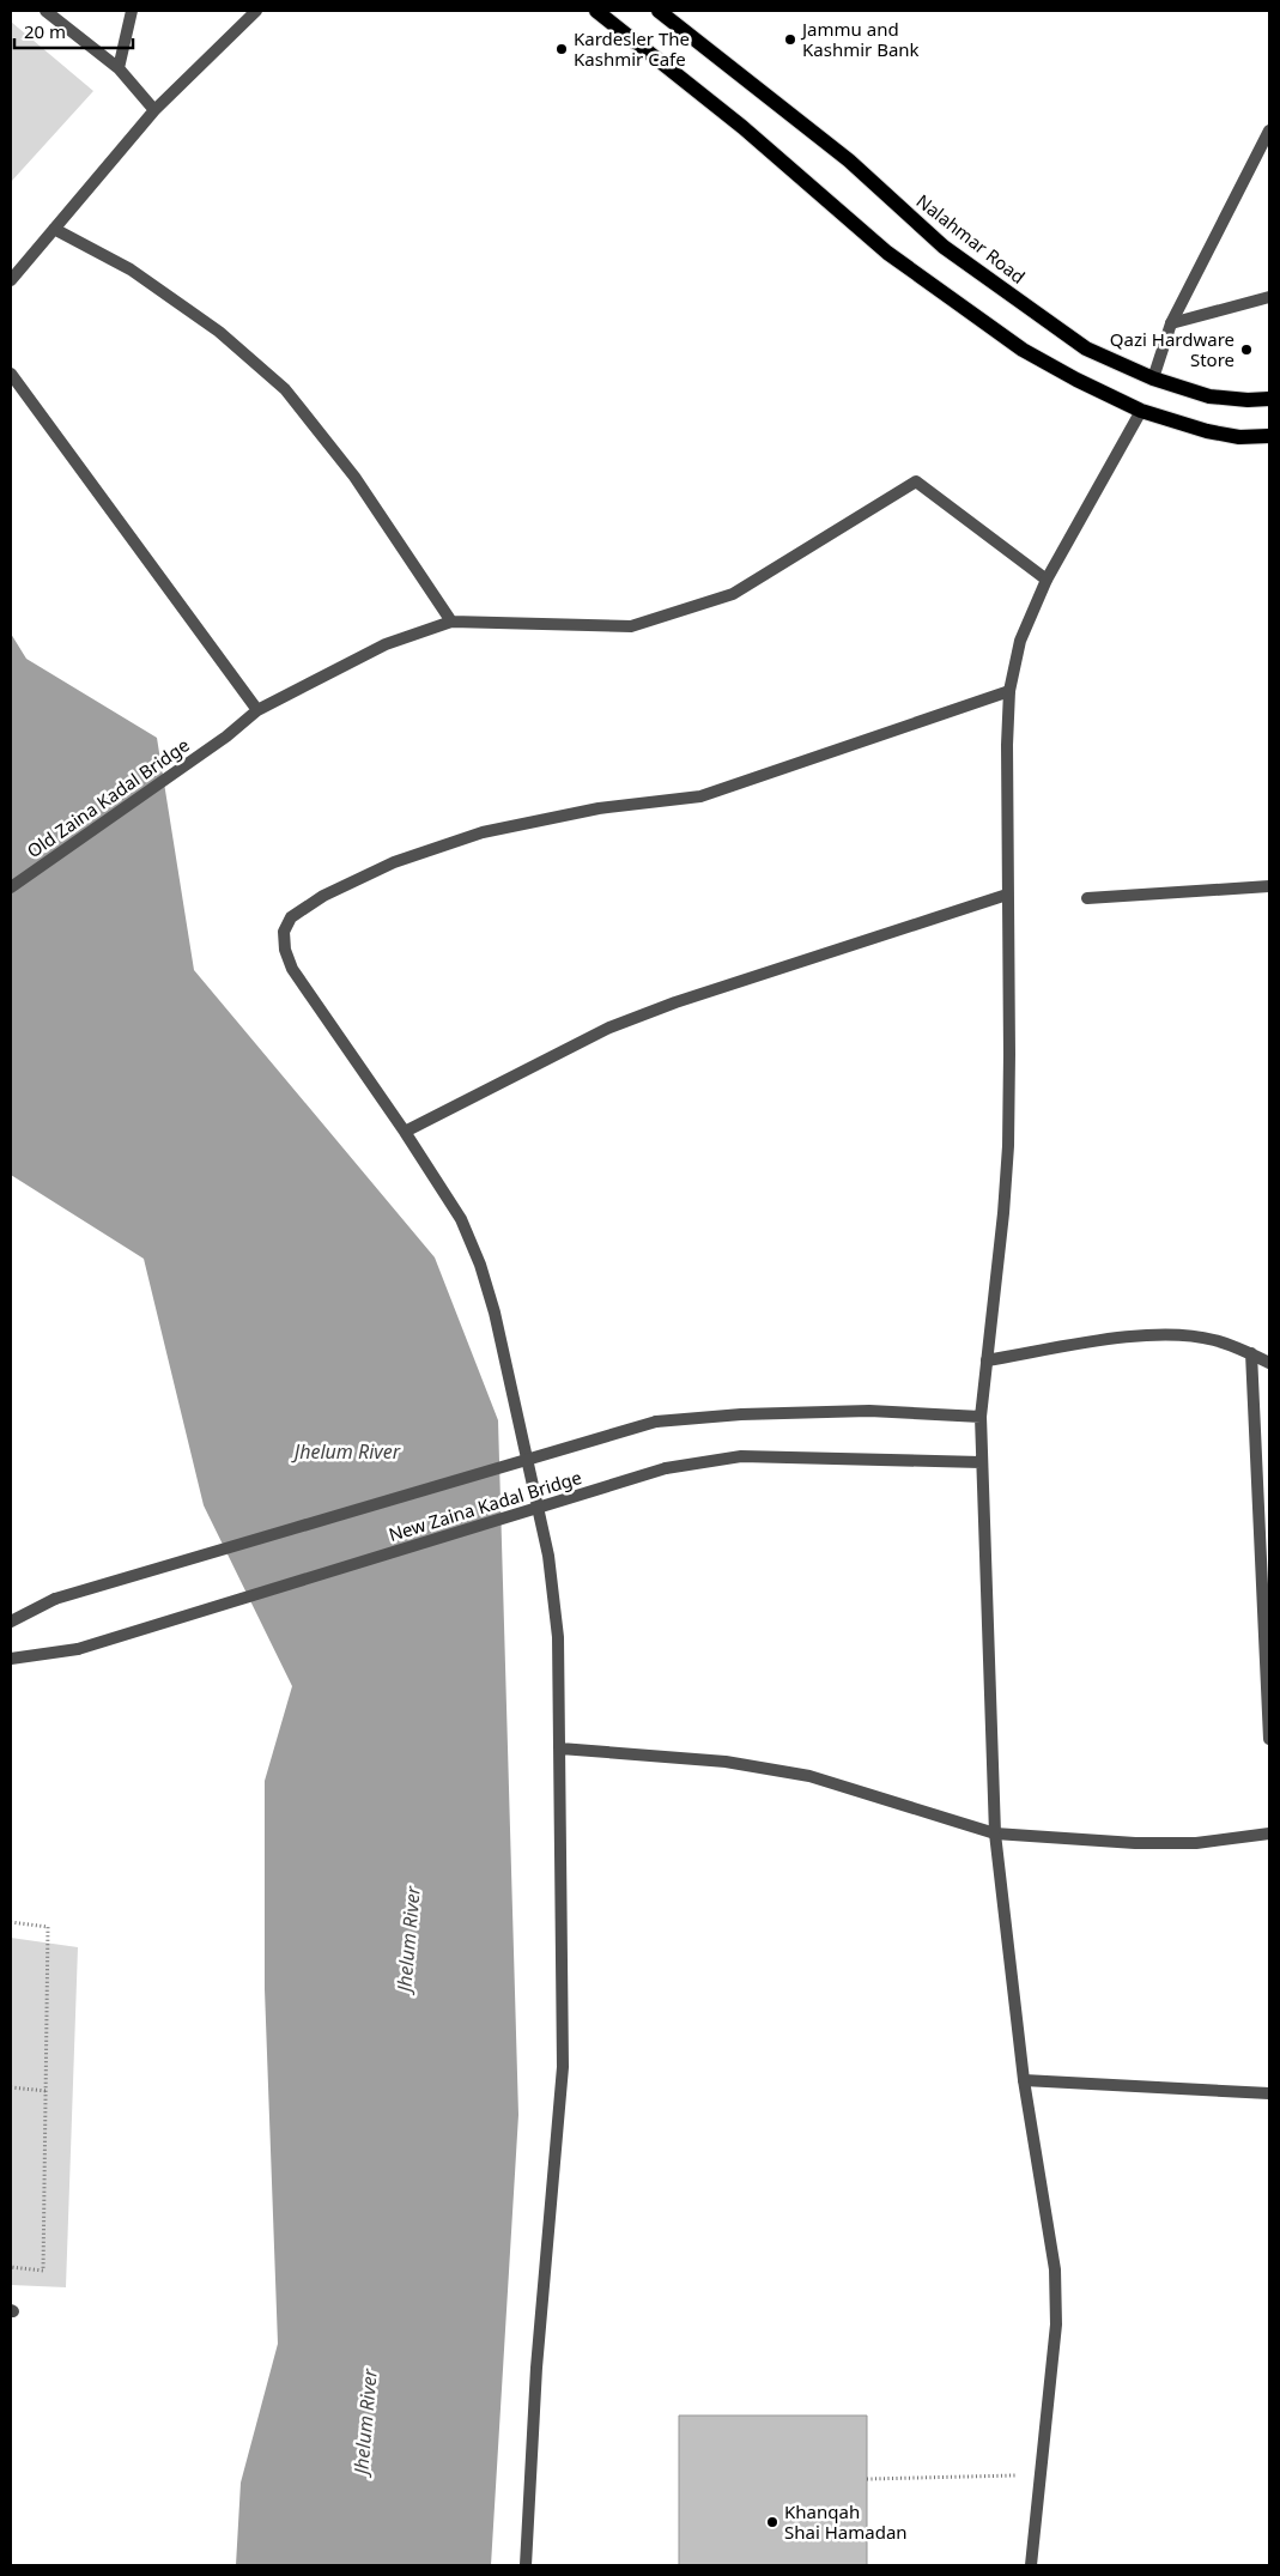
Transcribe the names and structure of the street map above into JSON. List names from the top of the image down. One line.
{"streets":{"main road":["Nalahmar Road"],"street":["Old Zaina Kadal Bridge","New Zaina Kadal Bridge"]},"water":["Jhelum River"],"places":["Jammu and Kashmir Bank","Kardesler The Kashmir Cafe","Qazi Hardware Store","Khanqah Shai Hamadan"],"scale_bar":"20 m"}
